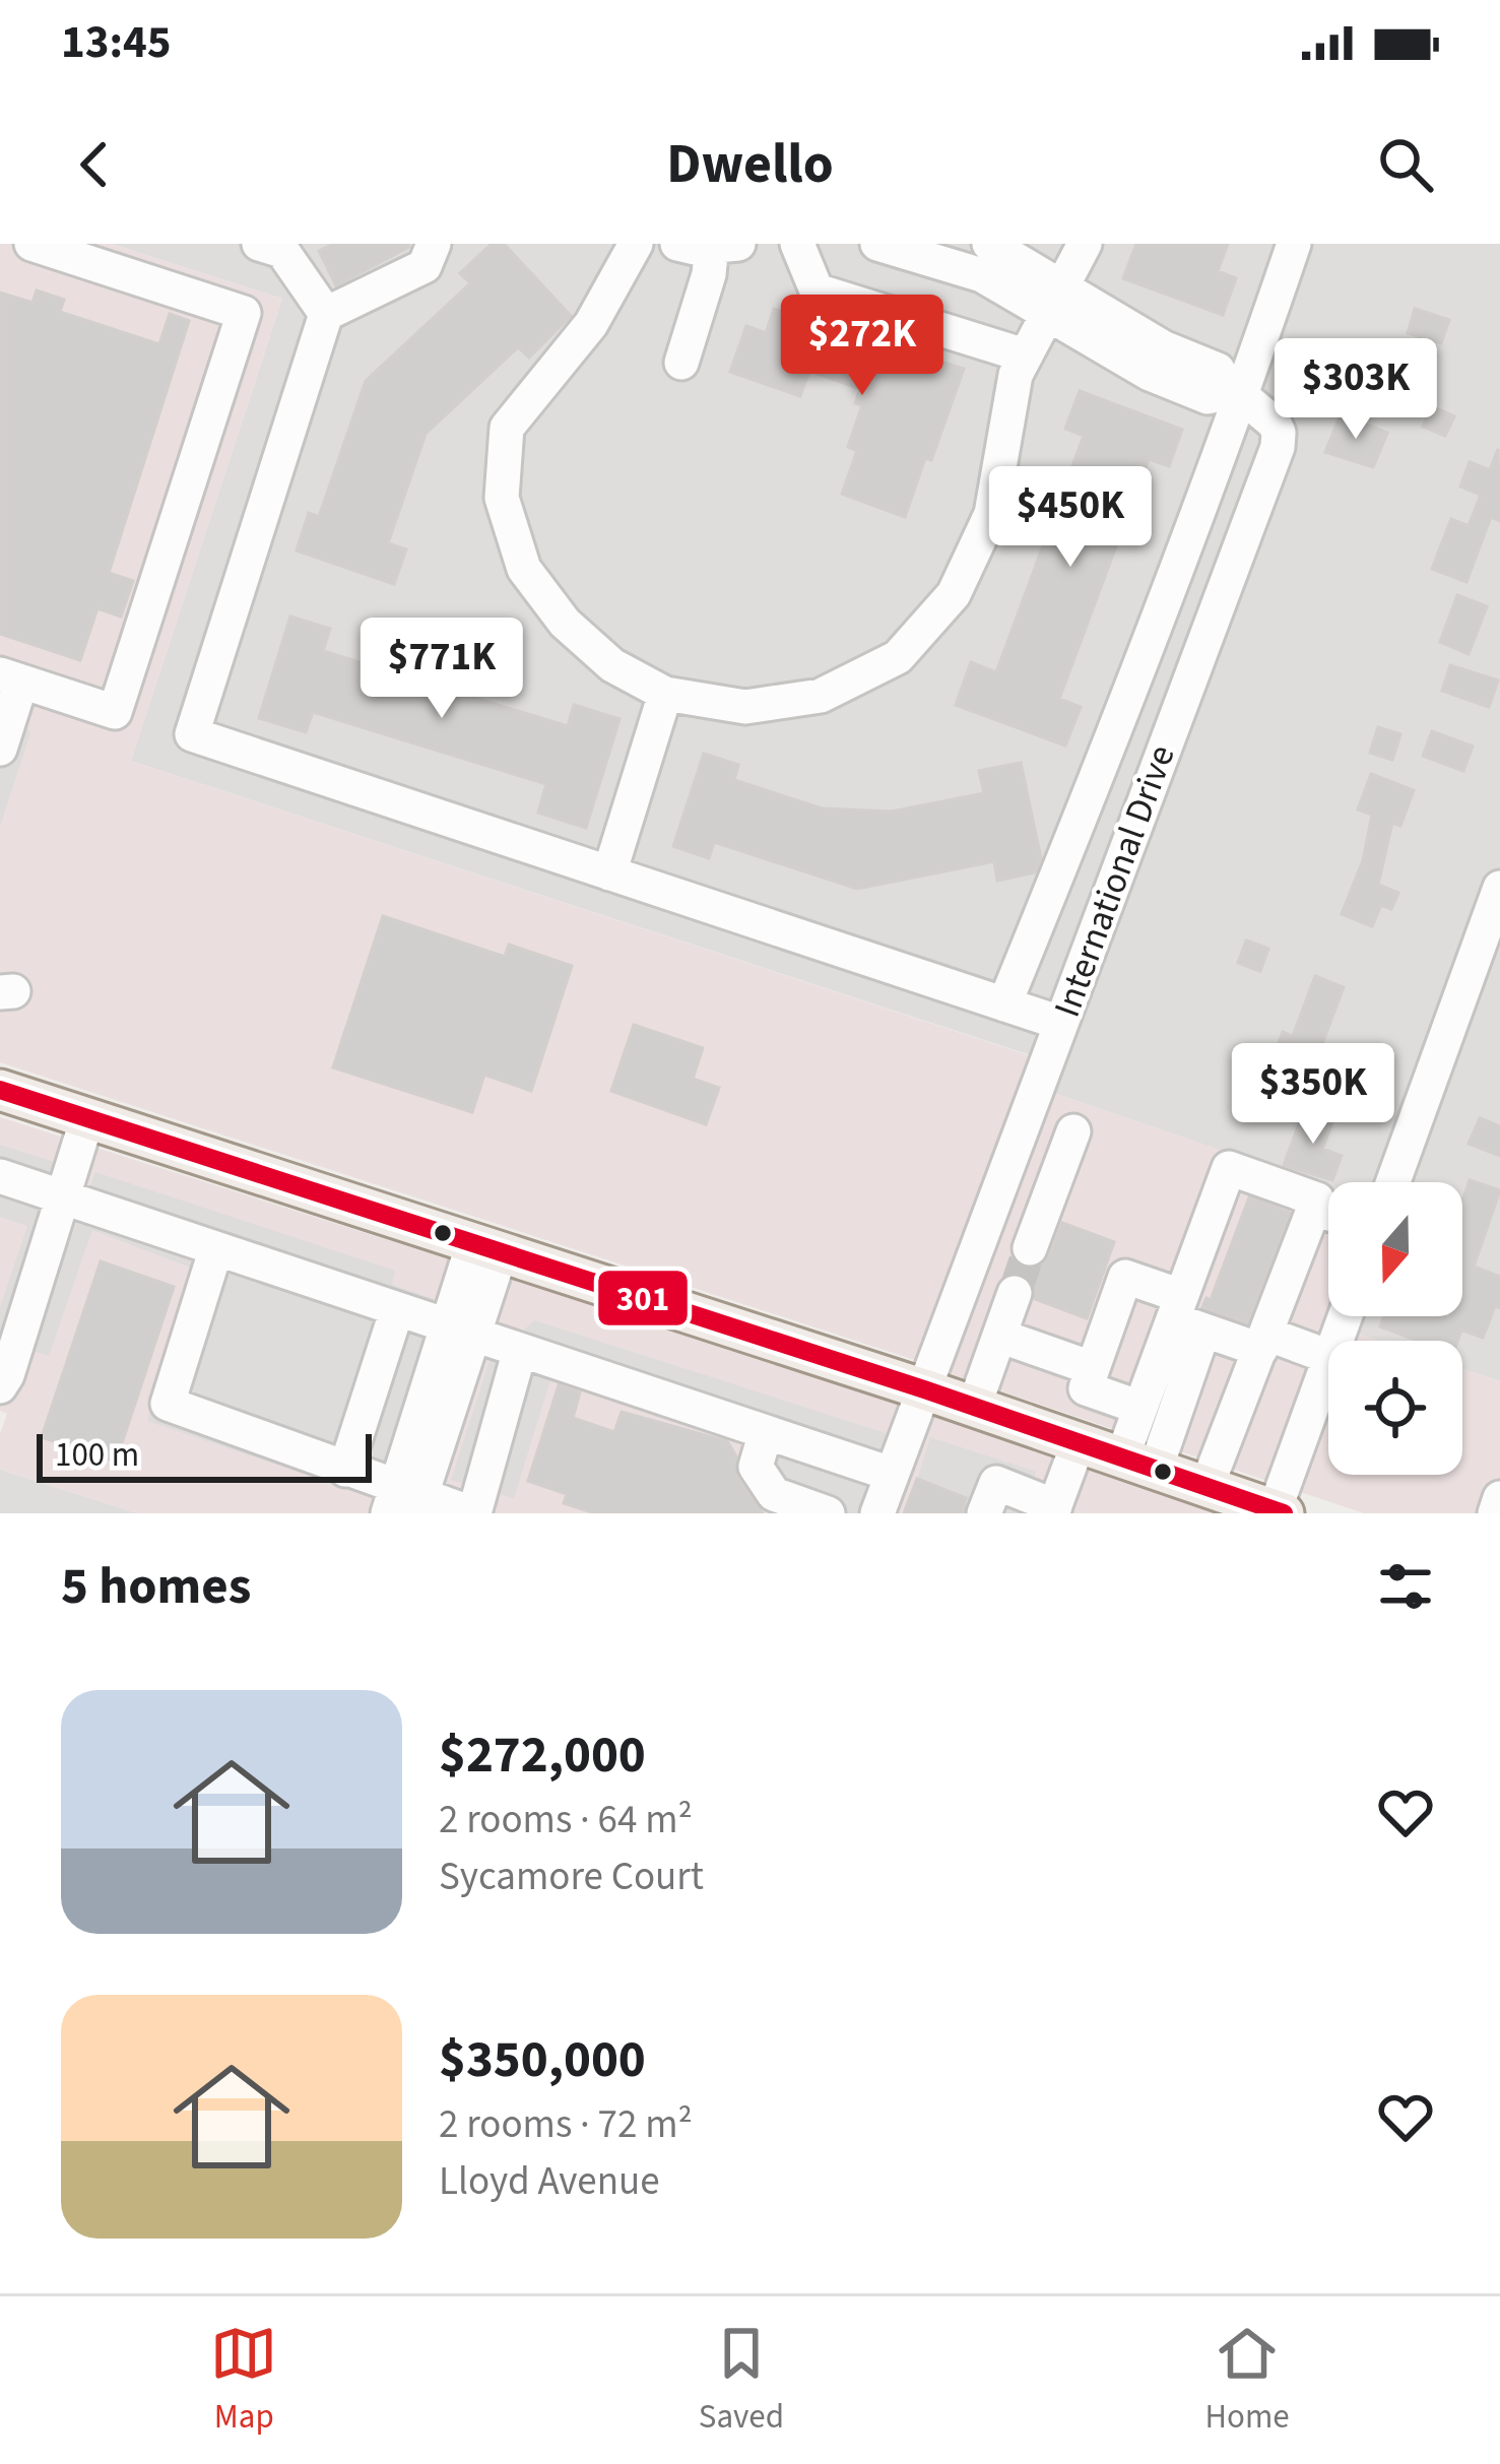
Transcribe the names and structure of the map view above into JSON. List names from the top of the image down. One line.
{"streets":{"street":["International Drive"]},"lines":["transit line 301"],"scale_bar":"100 m","north":"bottom","page":{"status":"13:45","header":"Dwello","price":["$272K","$303K","$450K","$771K","$350K"],"scale":"100 m","heading":"5 homes","list":[{"name":"$272,000","note":"2 rooms · 64 m² · Sycamore Court"},{"name":"$350,000","note":"2 rooms · 72 m² · Lloyd Avenue"}],"tabs":["Map","Saved","Home"]}}
